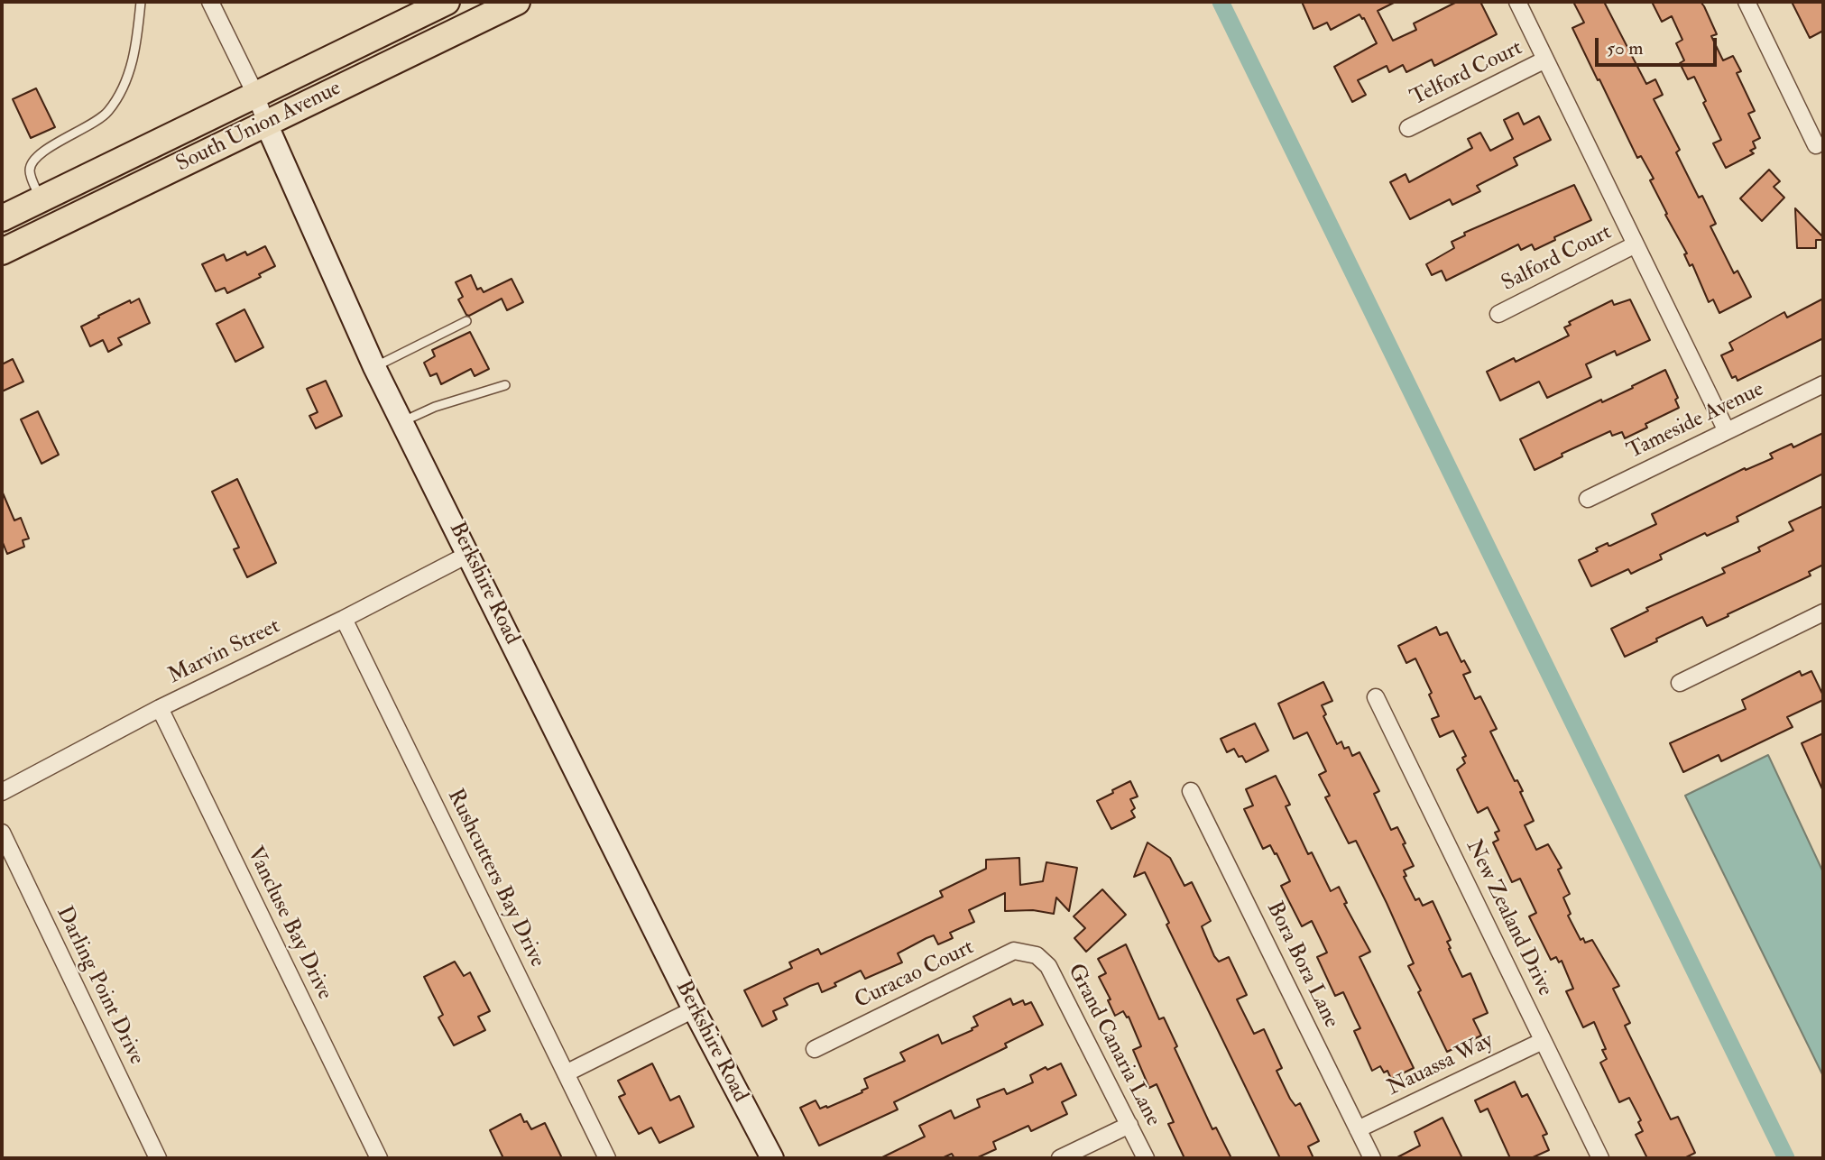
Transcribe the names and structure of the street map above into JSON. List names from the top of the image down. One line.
{"streets":{"main road":["South Union Avenue"],"street":["Telford Court","Salford Court","Tameside Avenue","Berkshire Road","Marvin Street","Rushcutters Bay Drive","New Zealand Drive","Vancluse Bay Drive","Bora Bora Lane","Curacao Court","Darling Point Drive","Grand Canaria Lane","Nauassa Way"]},"crossings":[["South Union Avenue","Berkshire Road"],["Berkshire Road","Marvin Street"],["Marvin Street","Rushcutters Bay Drive"],["Marvin Street","Vancluse Bay Drive"],["New Zealand Drive","Nauassa Way"],["Bora Bora Lane","Nauassa Way"],["Curacao Court","Grand Canaria Lane"]],"scale_bar":"50 m"}
